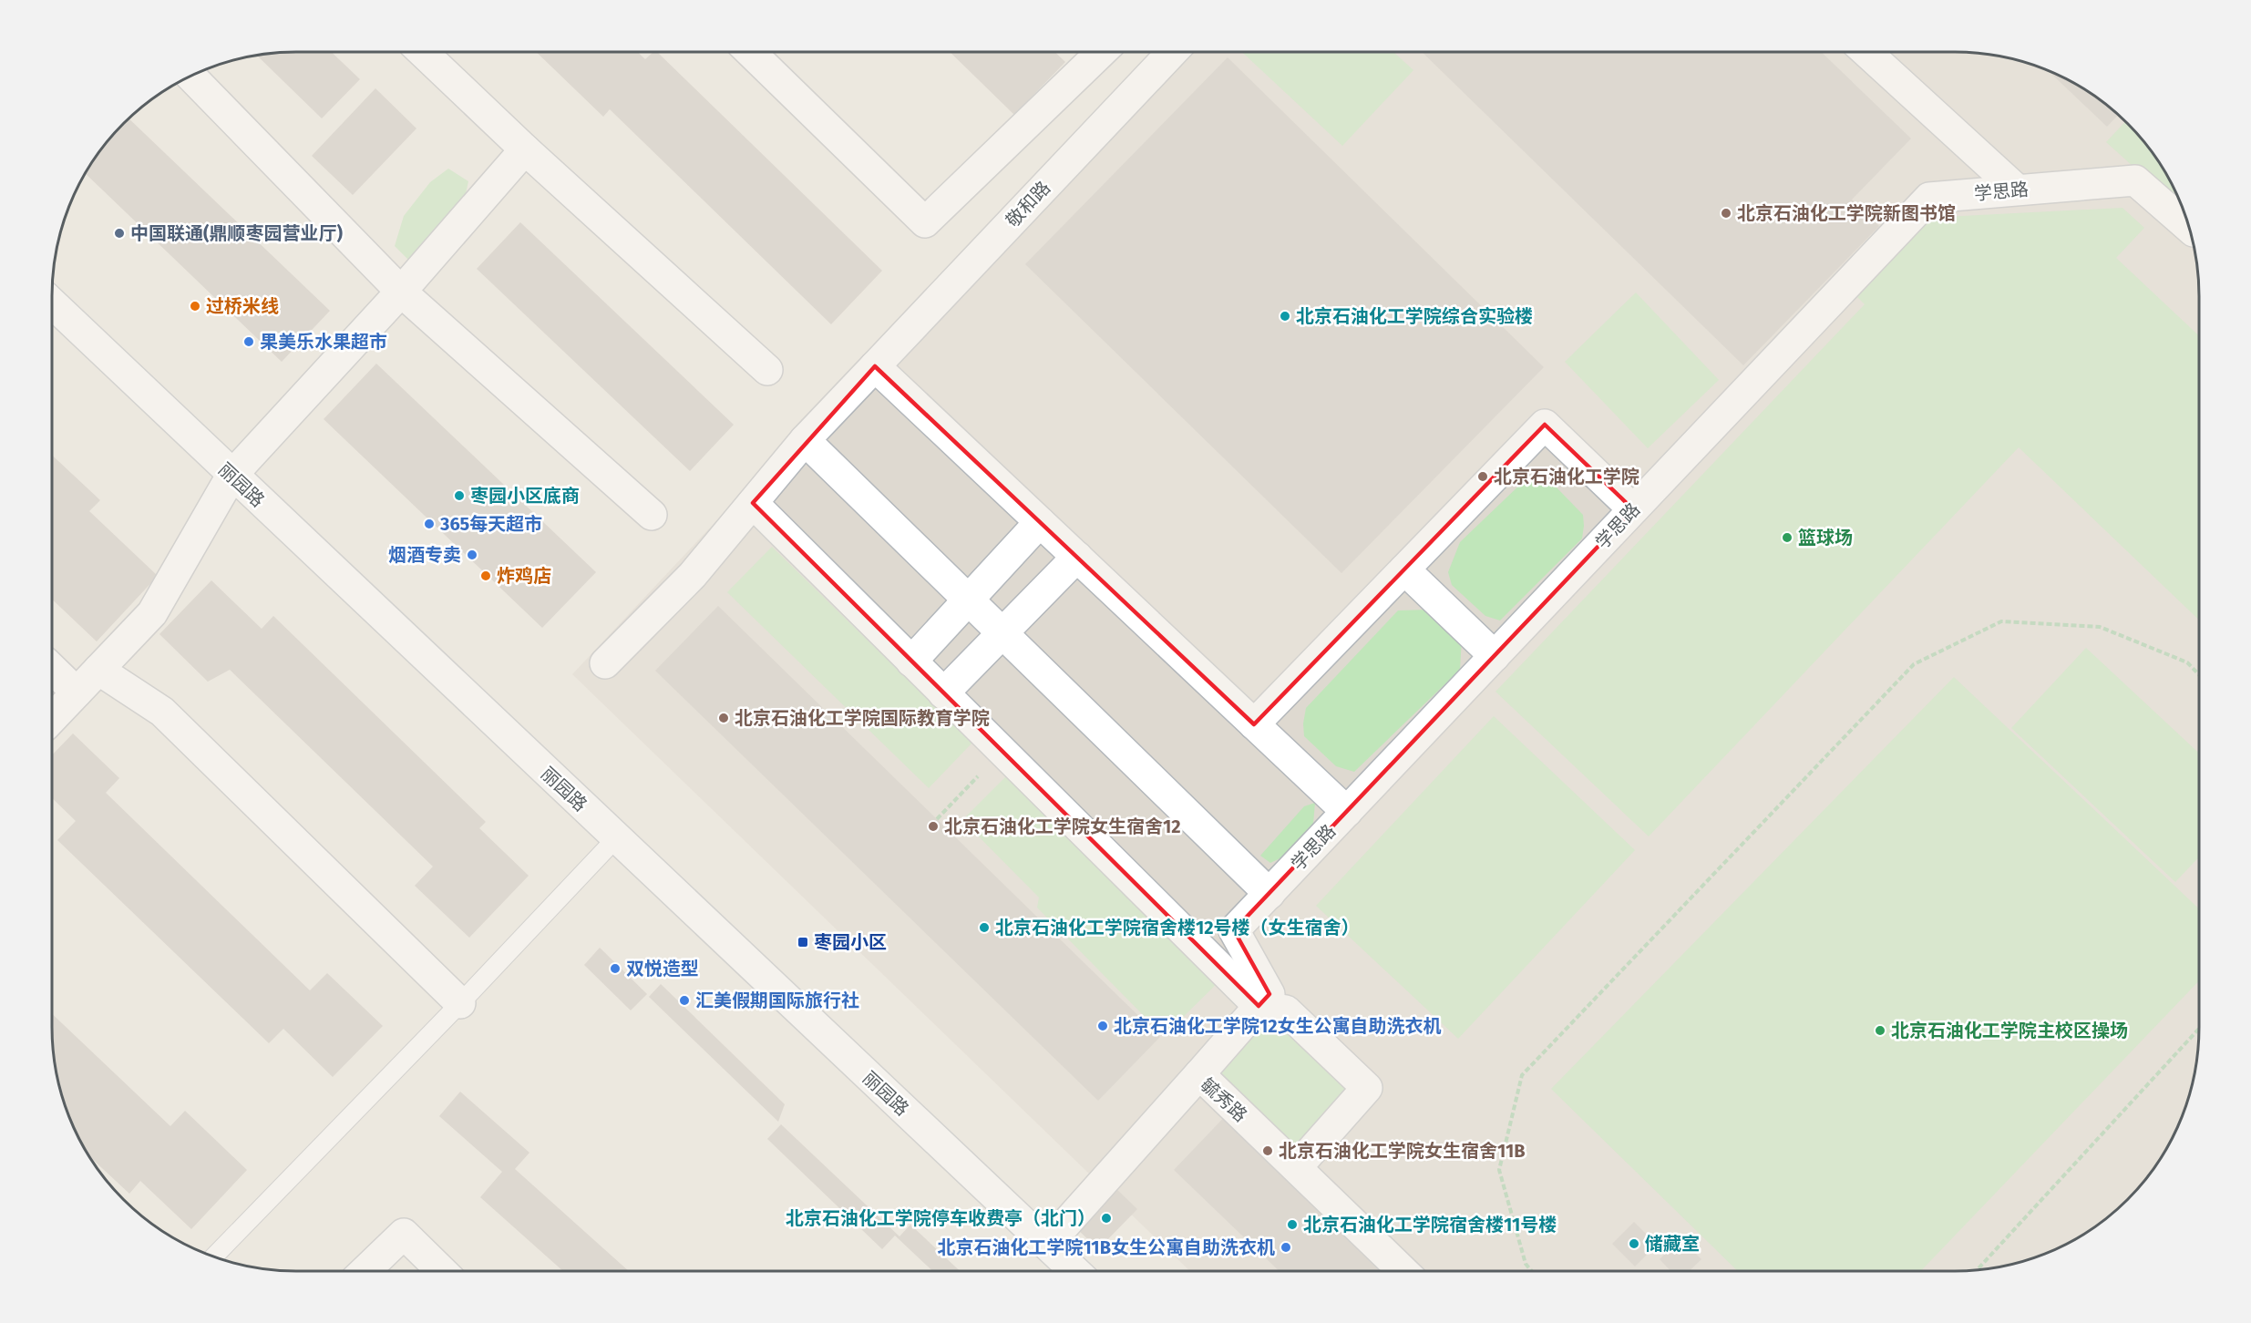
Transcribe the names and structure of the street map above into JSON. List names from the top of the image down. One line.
{"streets":{"street":["学思路","敬和路","丽园路","毓秀路"]},"crossings":[["学思路","毓秀路"],["丽园路","毓秀路"]],"places":{"other":["北京石油化工学院新图书馆","中国联通(鼎顺枣园营业厅)","过桥米线","北京石油化工学院综合实验楼","果美乐水果超市","北京石油化工学院","枣园小区底商","365每天超市","篮球场","烟酒专卖","炸鸡店","北京石油化工学院国际教育学院","北京石油化工学院女生宿舍12","北京石油化工学院宿舍楼12号楼（女生宿舍）","双悦造型","汇美假期国际旅行社","北京石油化工学院12女生公寓自助洗衣机","北京石油化工学院主校区操场","北京石油化工学院女生宿舍11B","北京石油化工学院停车收费亭（北门）","北京石油化工学院宿舍楼11号楼","储藏室","北京石油化工学院11B女生公寓自助洗衣机"],"transit":["枣园小区"]}}
